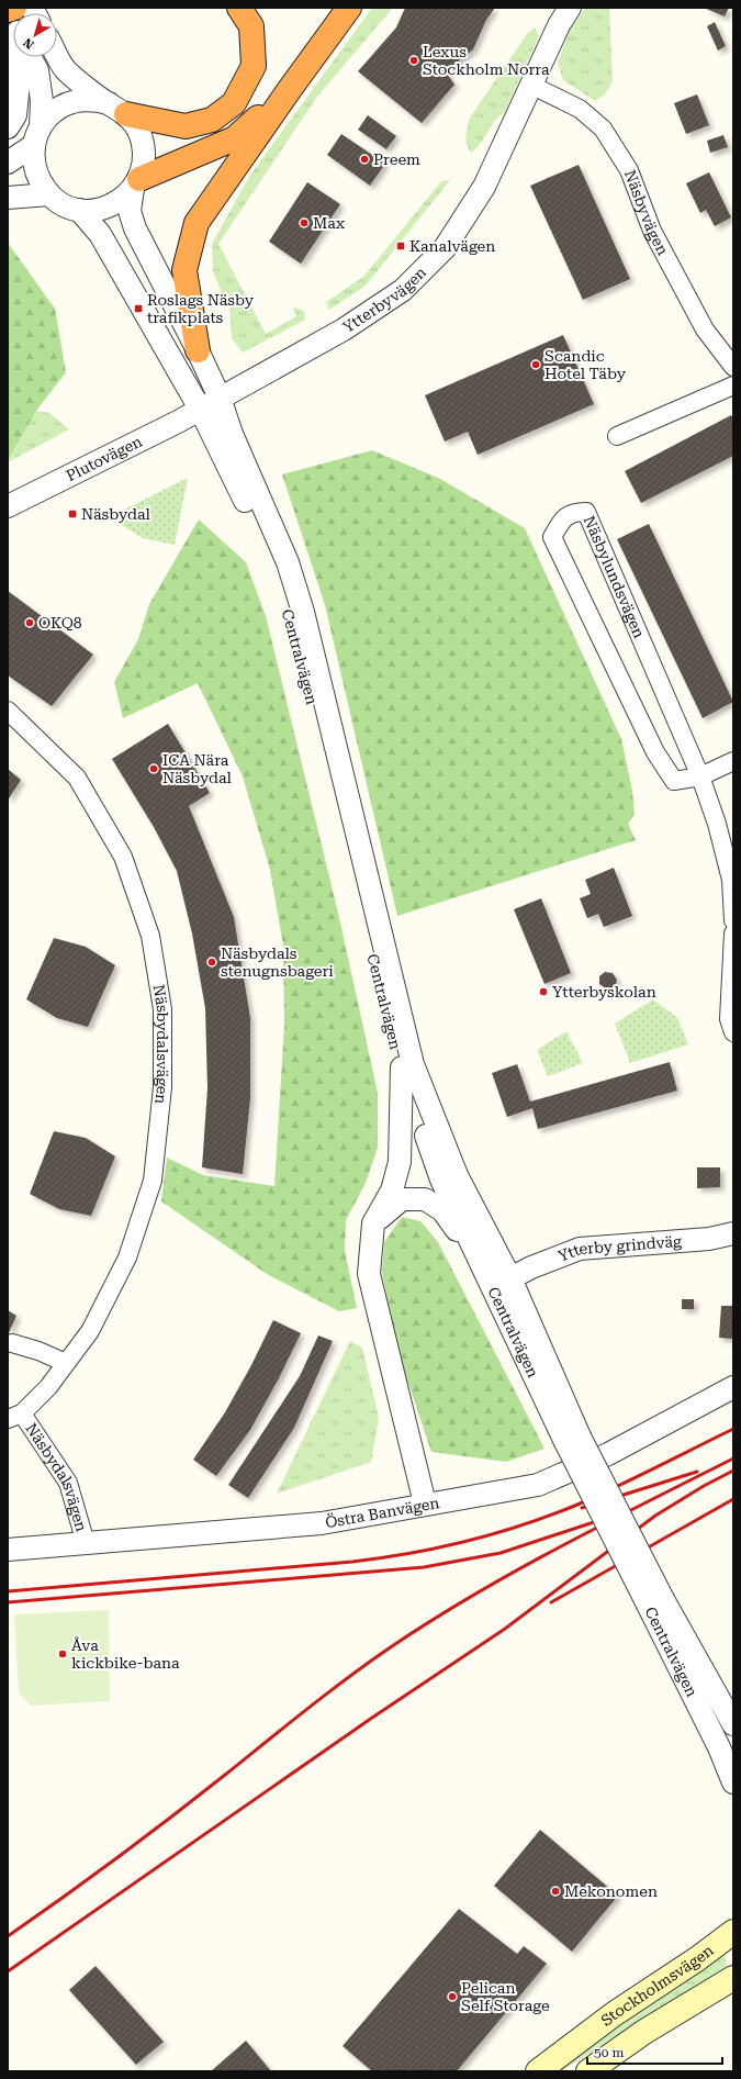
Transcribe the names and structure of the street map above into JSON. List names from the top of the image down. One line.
{"streets":{"main road":["Stockholmsvägen"],"street":["Näsbyvägen","Ytterbyvägen","Plutovägen","Näsbylundsvägen","Centralvägen","Näsbydalsvägen","Ytterby grindväg","Östra Banvägen"]},"crossings":[["Näsbyvägen","Ytterbyvägen"],["Ytterbyvägen","Plutovägen"],["Ytterbyvägen","Centralvägen"],["Plutovägen","Centralvägen"],["Centralvägen","Ytterby grindväg"],["Näsbydalsvägen","Östra Banvägen"]],"places":{"other":["Lexus Stockholm Norra","Preem","Max","Scandic Hotel Täby","OKQ8","ICA Nära Näsbydal","Näsbydals stenugnsbageri","Ytterbyskolan","Åva kickbike-bana","Mekonomen","Pelican Self Storage"],"transit":["Kanalvägen","Roslags Näsby trafikplats","Näsbydal"]},"scale_bar":"50 m","north":"bottom left"}
